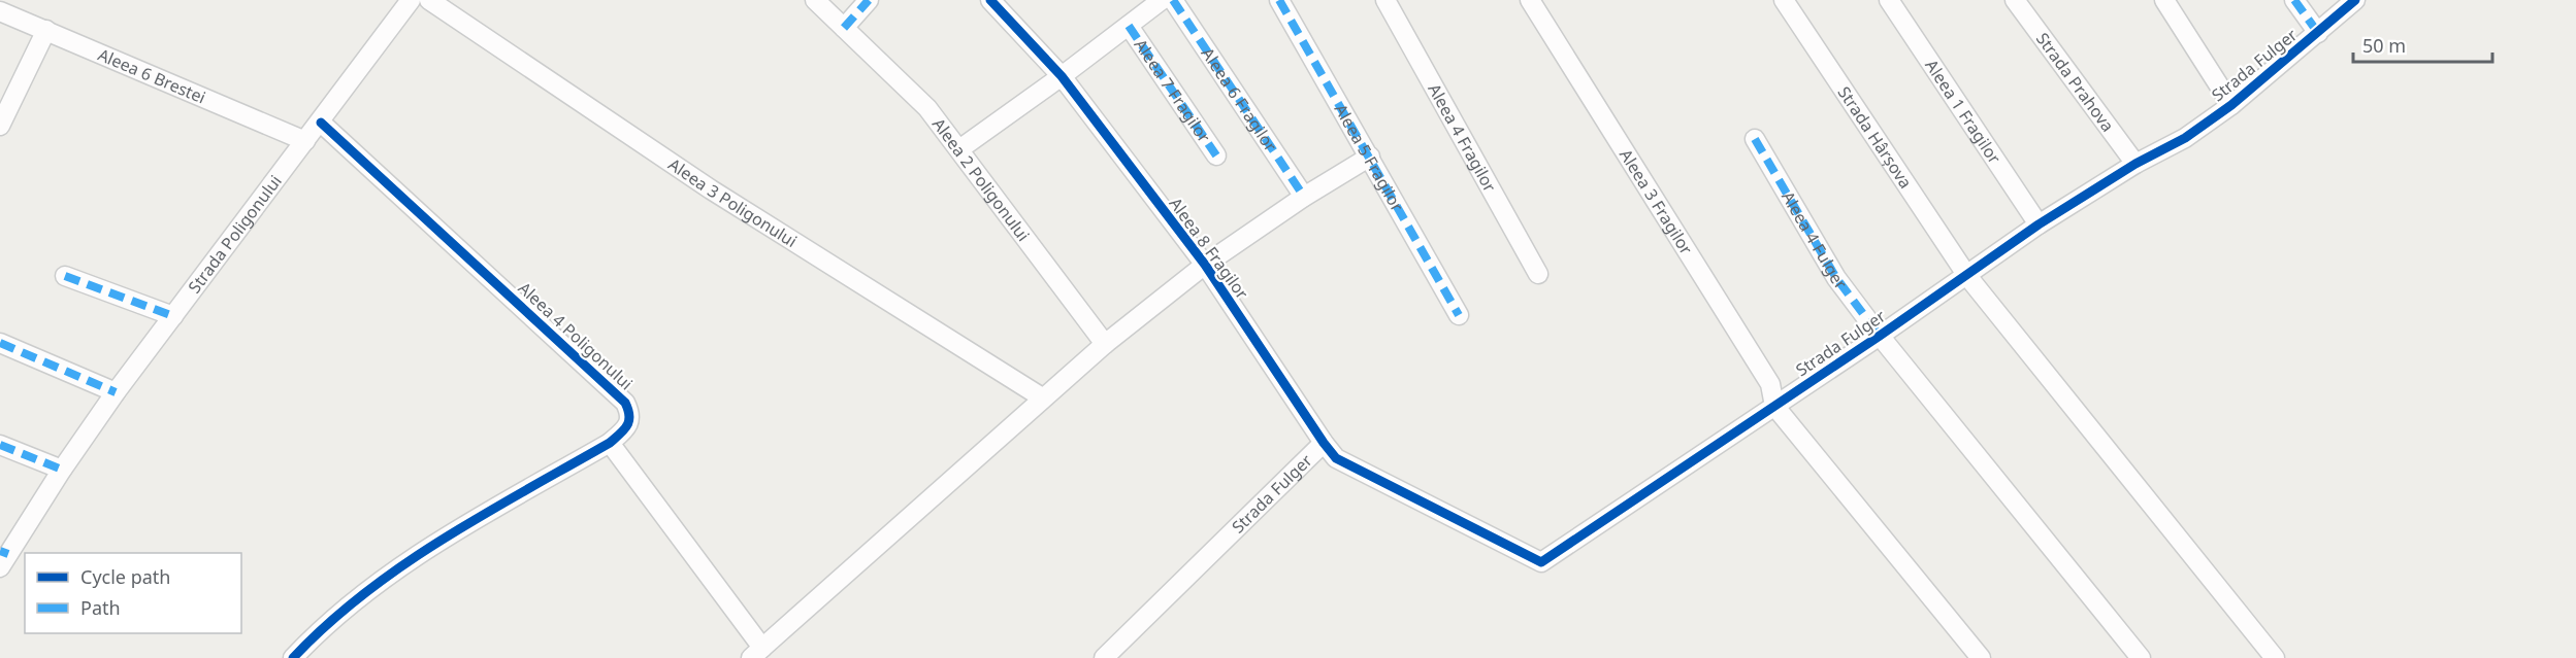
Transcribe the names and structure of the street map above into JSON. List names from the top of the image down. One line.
{"streets":{"street":["Strada Fulger","Aleea 6 Brestei","Strada Prahova","Aleea 7 Fragilor","Aleea 6 Fragilor","Aleea 1 Fragilor","Aleea 4 Fragilor","Strada Hârșova","Aleea 5 Fragilor","Aleea 2 Poligonului","Aleea 3 Poligonului","Aleea 3 Fragilor","Strada Poligonului","Aleea 4 Fulger","Aleea 8 Fragilor","Aleea 4 Poligonului"]},"crossings":[["Strada Fulger","Strada Prahova"],["Strada Fulger","Aleea 1 Fragilor"],["Strada Fulger","Strada Hârșova"],["Strada Fulger","Aleea 3 Fragilor"],["Strada Fulger","Aleea 4 Fulger"],["Strada Fulger","Aleea 8 Fragilor"],["Aleea 6 Brestei","Strada Poligonului"],["Strada Poligonului","Aleea 4 Poligonului"]],"legend":["Cycle path","Path"],"scale_bar":"50 m"}
